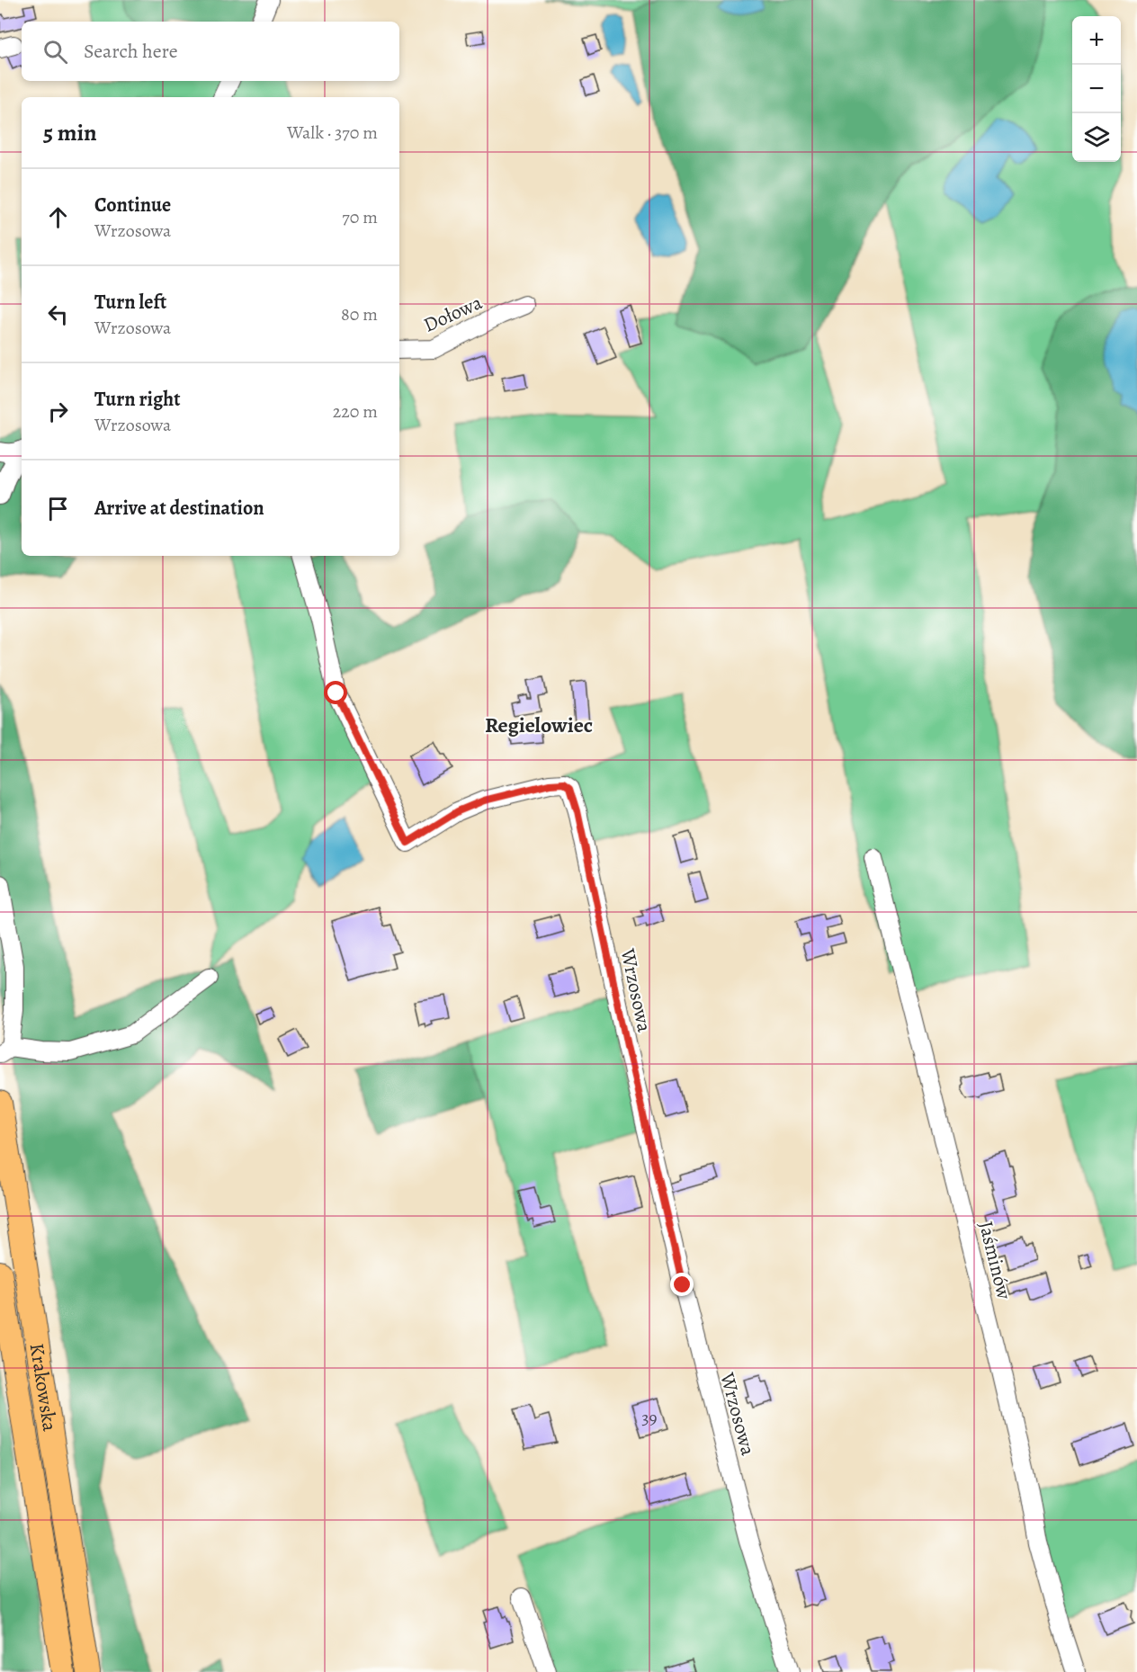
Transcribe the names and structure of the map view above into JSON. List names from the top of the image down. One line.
{"streets":{"main road":["Krakowska"],"street":["Dołowa","Wrzosowa","Jaśminów"]},"districts":["Regielowiec"],"house_numbers":["39"],"page":{"map_buttons":["+","−"],"search":"Search here","heading":["5 min","Walk · 370 m"],"list":[["Continue","Wrzosowa","70 m"],["Turn left","Wrzosowa","80 m"],["Turn right","Wrzosowa","220 m"],"Arrive at destination"]}}
